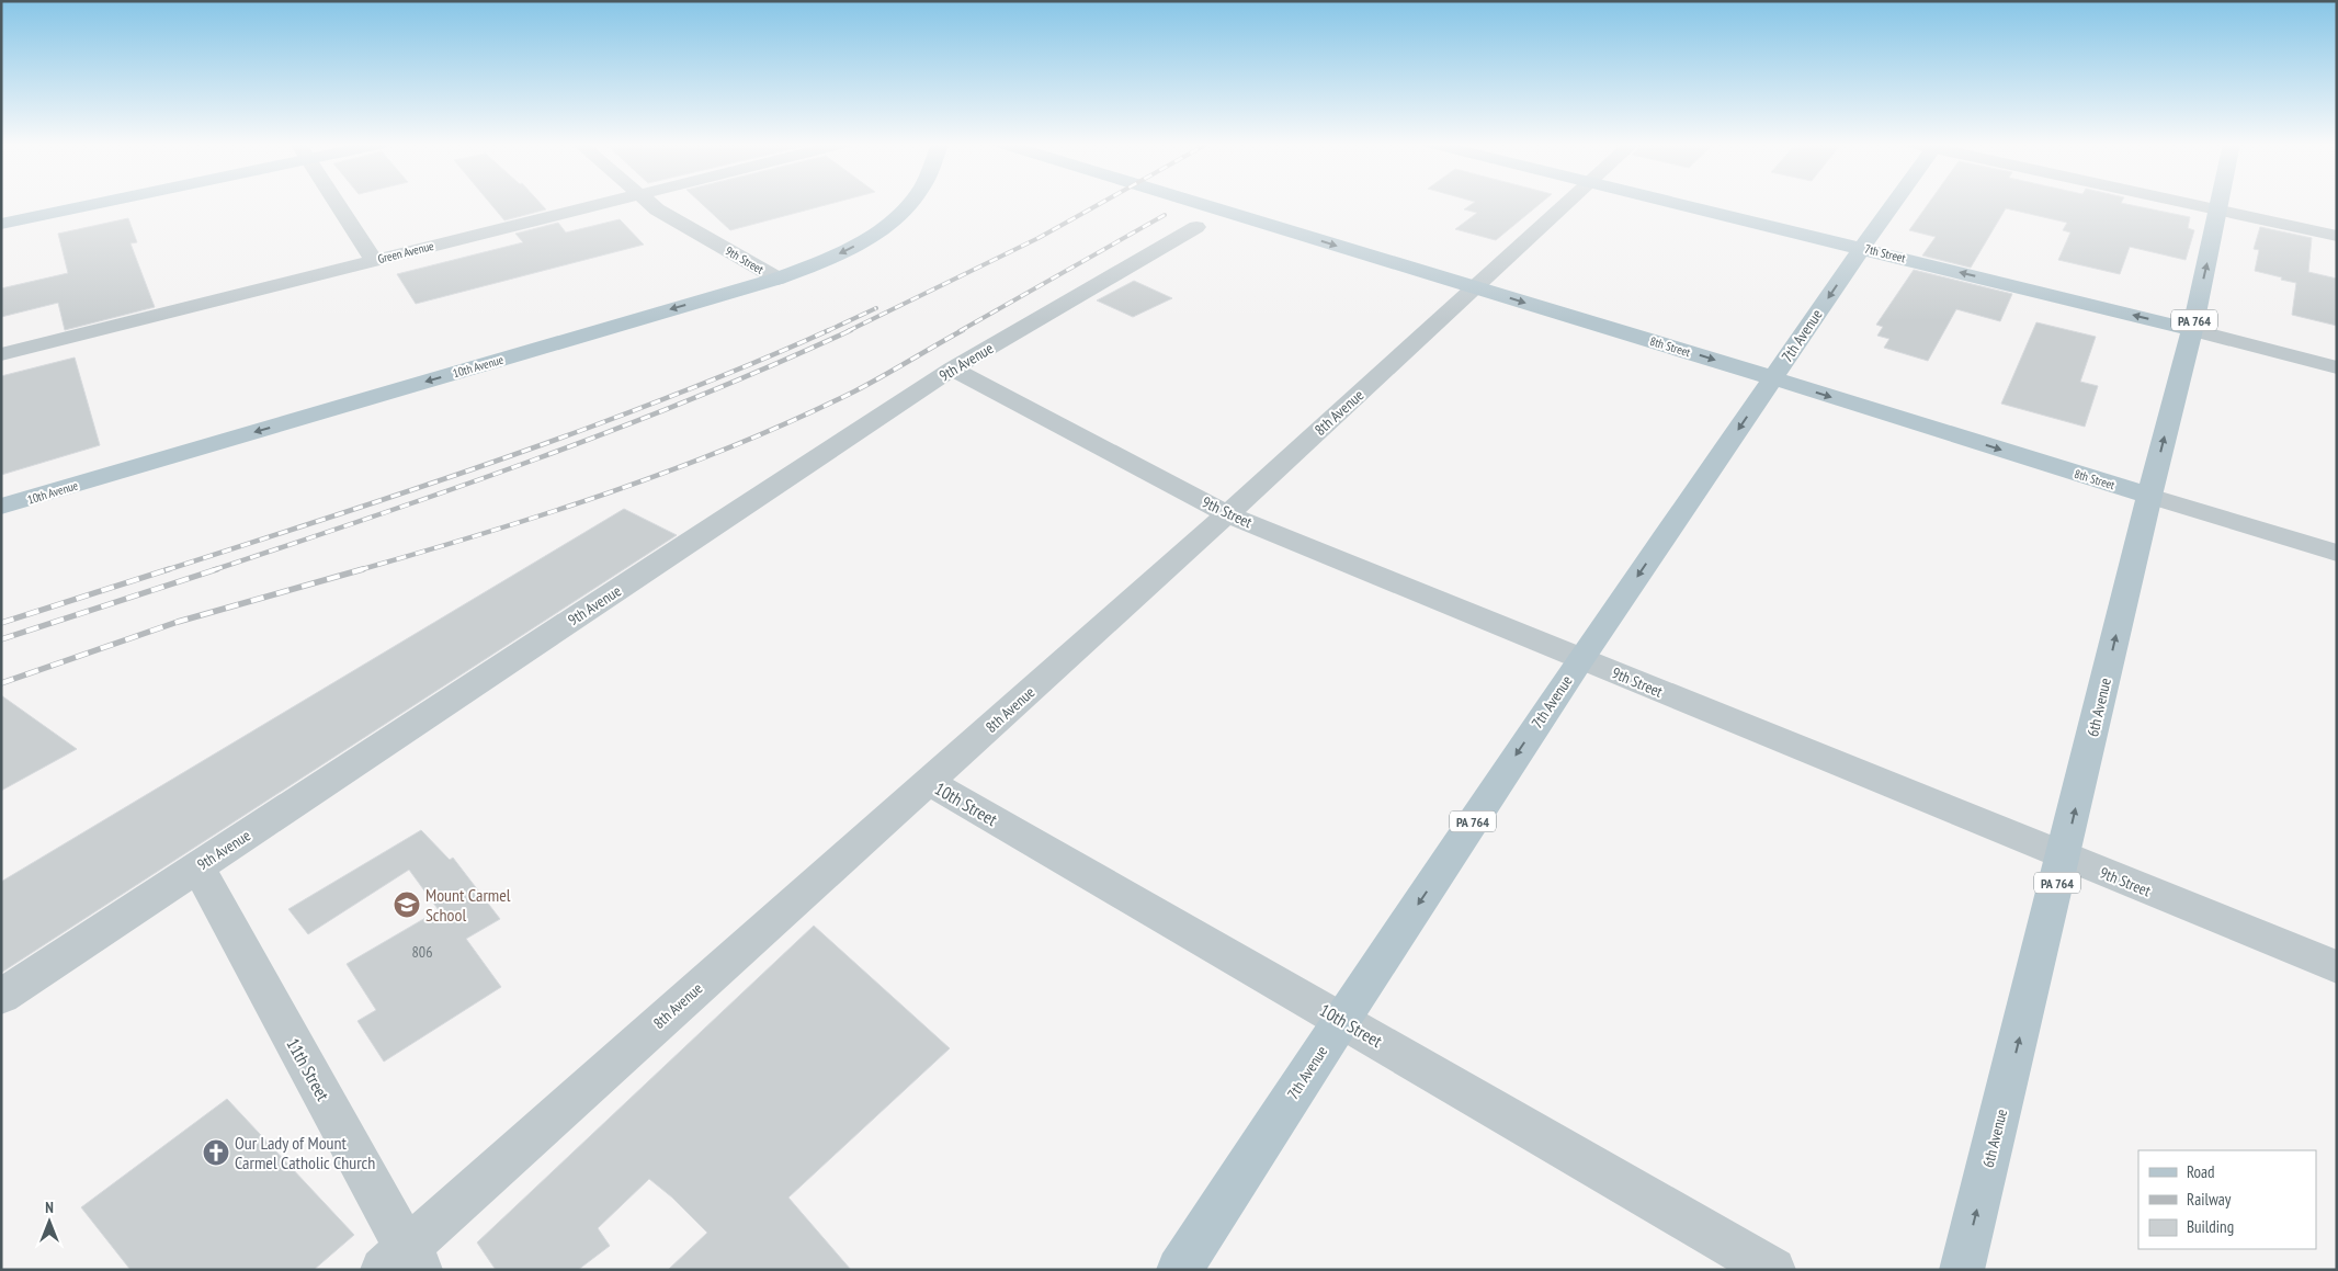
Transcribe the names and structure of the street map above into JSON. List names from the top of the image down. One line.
{"streets":{"main road":["7th Street","PA 764","7th Avenue","8th Street","10th Avenue","6th Avenue"],"street":["Green Avenue","9th Street","9th Avenue","8th Avenue","10th Street","11th Street"]},"crossings":[["7th Street","7th Avenue"],["7th Street","6th Avenue"],["9th Street","7th Avenue"],["9th Street","9th Avenue"],["9th Street","10th Avenue"],["9th Street","8th Avenue"],["9th Street","6th Avenue"],["7th Avenue","8th Street"],["7th Avenue","10th Street"],["8th Street","6th Avenue"],["9th Avenue","11th Street"],["8th Avenue","10th Street"],["8th Avenue","11th Street"]],"one_way":["7th Street","7th Avenue","8th Street","10th Avenue","6th Avenue"],"places":{"school or university":["Mount Carmel School"],"church":["Our Lady of Mount Carmel Catholic Church"]},"house_numbers":["806"],"legend":["Road","Railway","Building"],"north":"top"}
